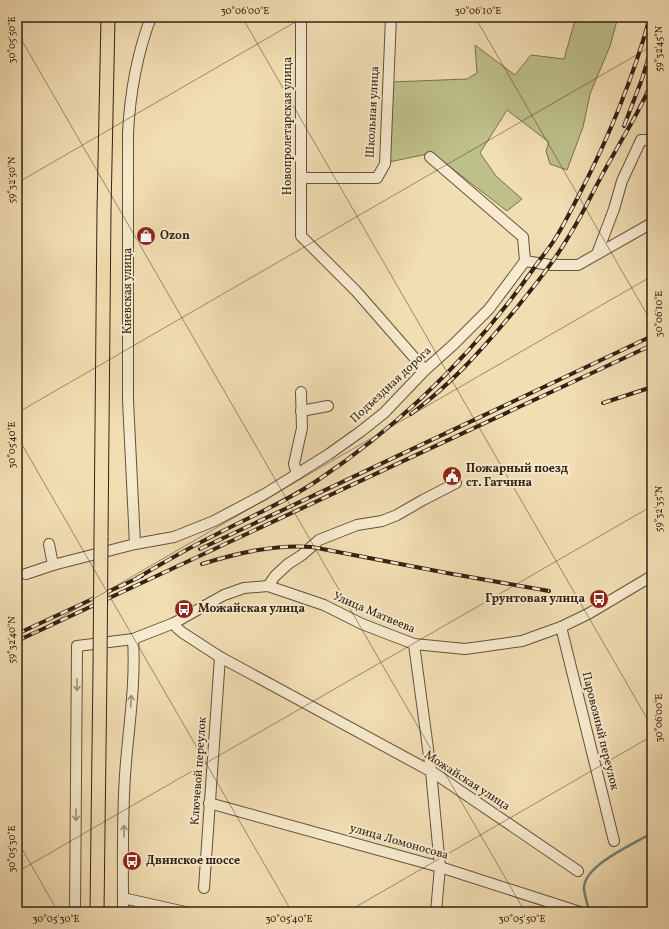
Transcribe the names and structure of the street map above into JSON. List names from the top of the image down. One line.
{"streets":{"main road":["Киевская улица"],"street":["Школьная улица","Новопролетарская улица","Подъездная дорога","Улица Матвеева","Паровозный переулок","Ключевой переулок","Можайская улица","улица Ломоносова"]},"crossings":[["Школьная улица","Новопролетарская улица"],["Новопролетарская улица","Подъездная дорога"],["Киевская улица","Подъездная дорога"],["Улица Матвеева","Паровозный переулок"],["Улица Матвеева","Можайская улица"],["Ключевой переулок","Можайская улица"],["Ключевой переулок","улица Ломоносова"]],"places":{"shop":["Ozon"],"public building":["Пожарный поезд ст. Гатчина"],"bus stop":["Грунтовая улица","Можайская улица","Двинское шоссе"]},"coordinates":["30°06'00\"E","30°06'10\"E","30°05'50\"E","59°32'45\"N","59°32'50\"N","30°05'40\"E","59°32'35\"N","59°32'40\"N","30°05'30\"E"]}
